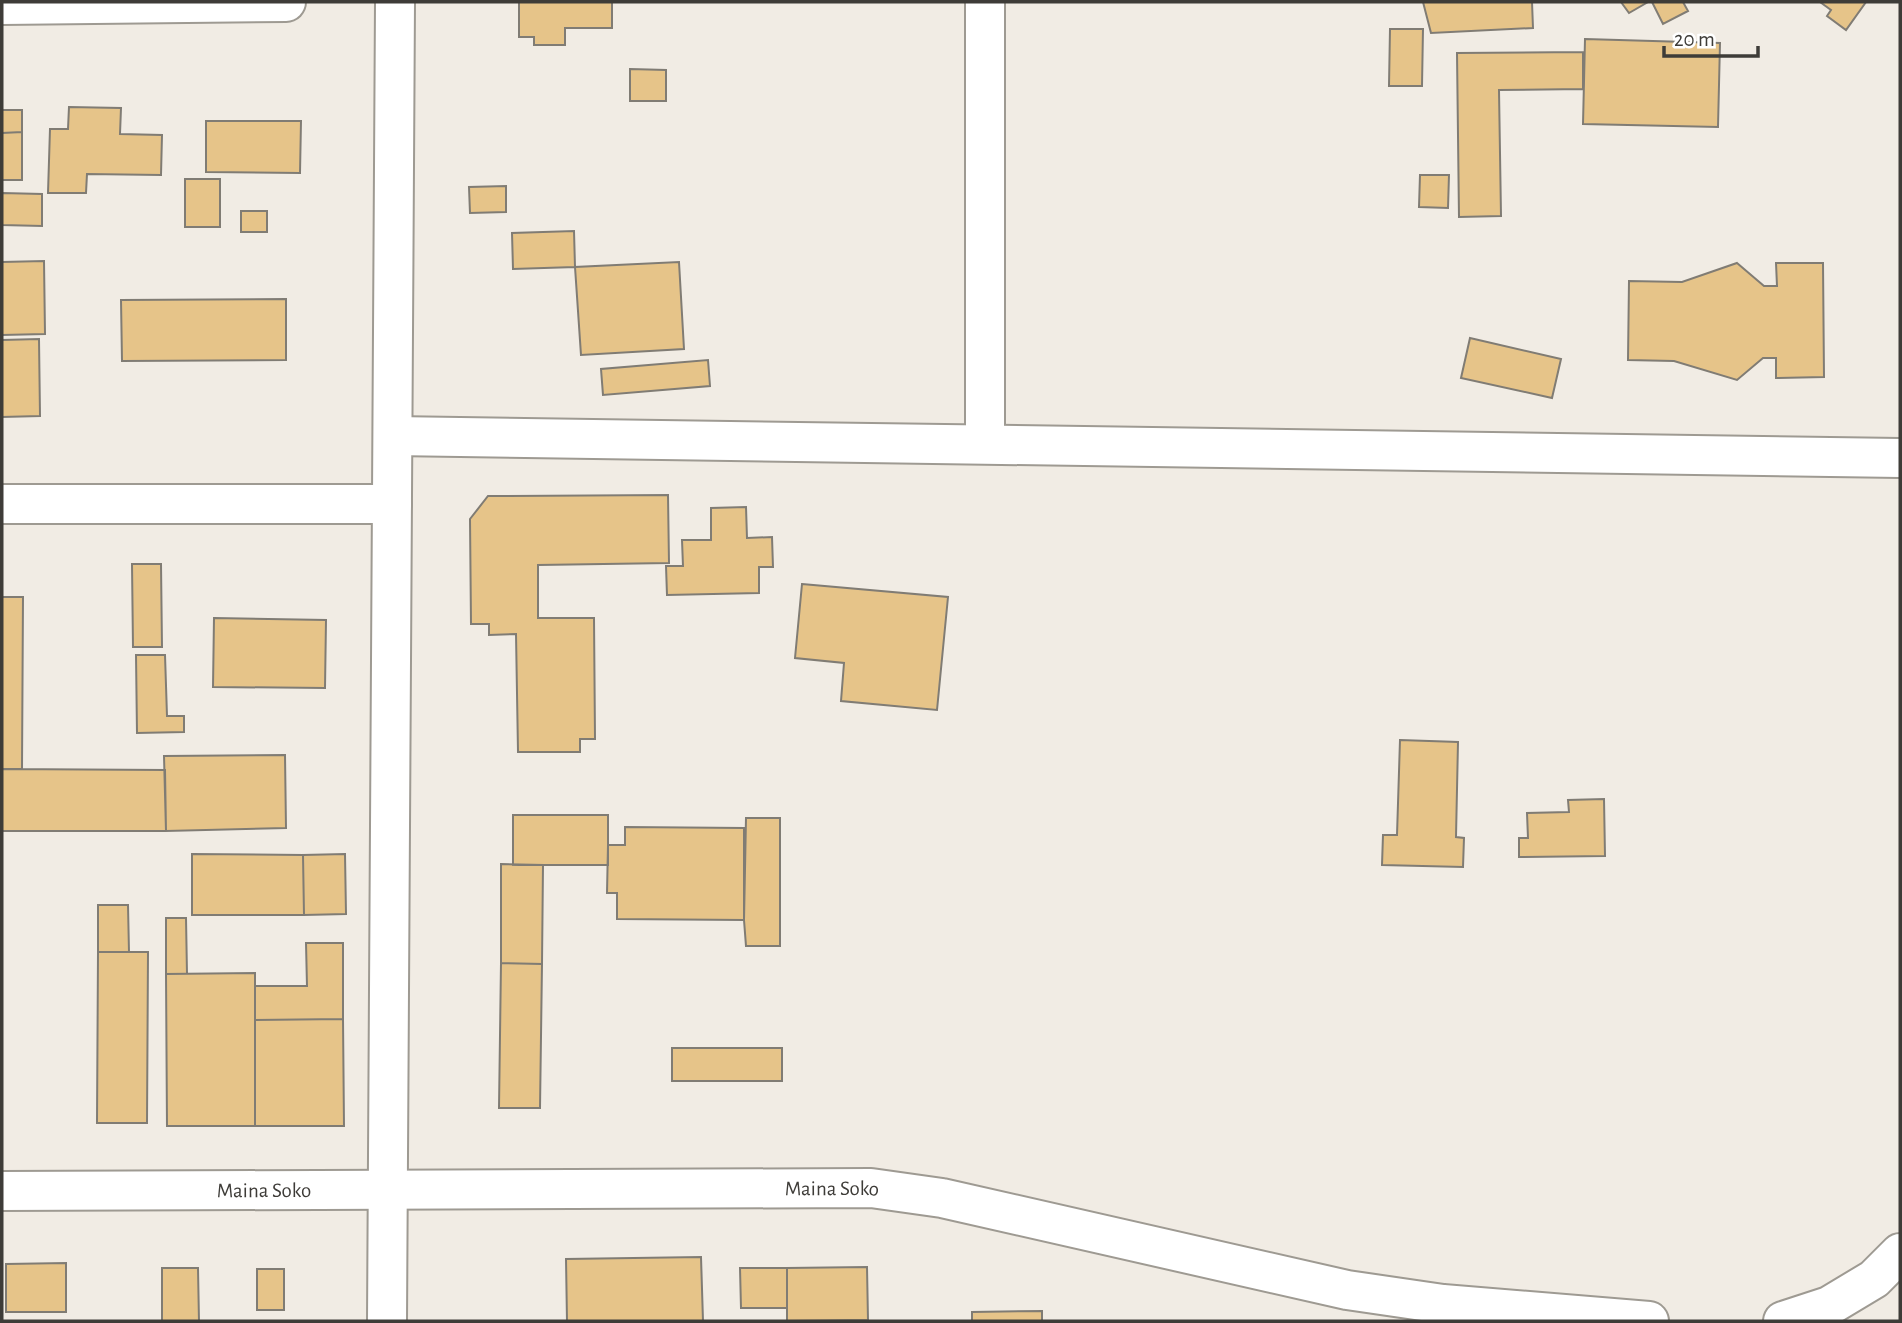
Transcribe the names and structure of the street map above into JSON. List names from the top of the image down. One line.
{"streets":{"street":["Maina Soko"]},"scale_bar":"20 m"}
